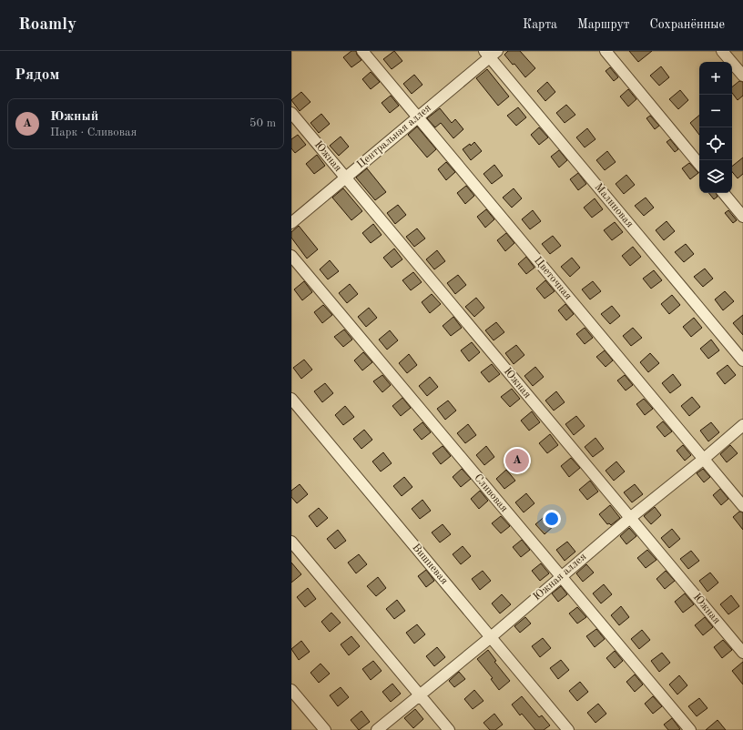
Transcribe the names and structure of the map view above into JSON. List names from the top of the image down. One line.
{"streets":{"street":["Центральная аллея","Южная","Малиновая","Цветочная","Сливовая","Вишневая","Южная аллея"]},"crossings":[["Центральная аллея","Южная"],["Центральная аллея","Малиновая"],["Центральная аллея","Цветочная"],["Южная","Южная аллея"],["Цветочная","Южная аллея"],["Сливовая","Южная аллея"],["Вишневая","Южная аллея"]],"page":{"header":"Roamly","nav":["Карта","Маршрут","Сохранённые"],"heading":"Рядом","map_buttons":["+","−"],"list":[{"mark":"A","name":"Южный","note":"Парк · Сливовая","value":"50 m"}],"pins":"A"}}
